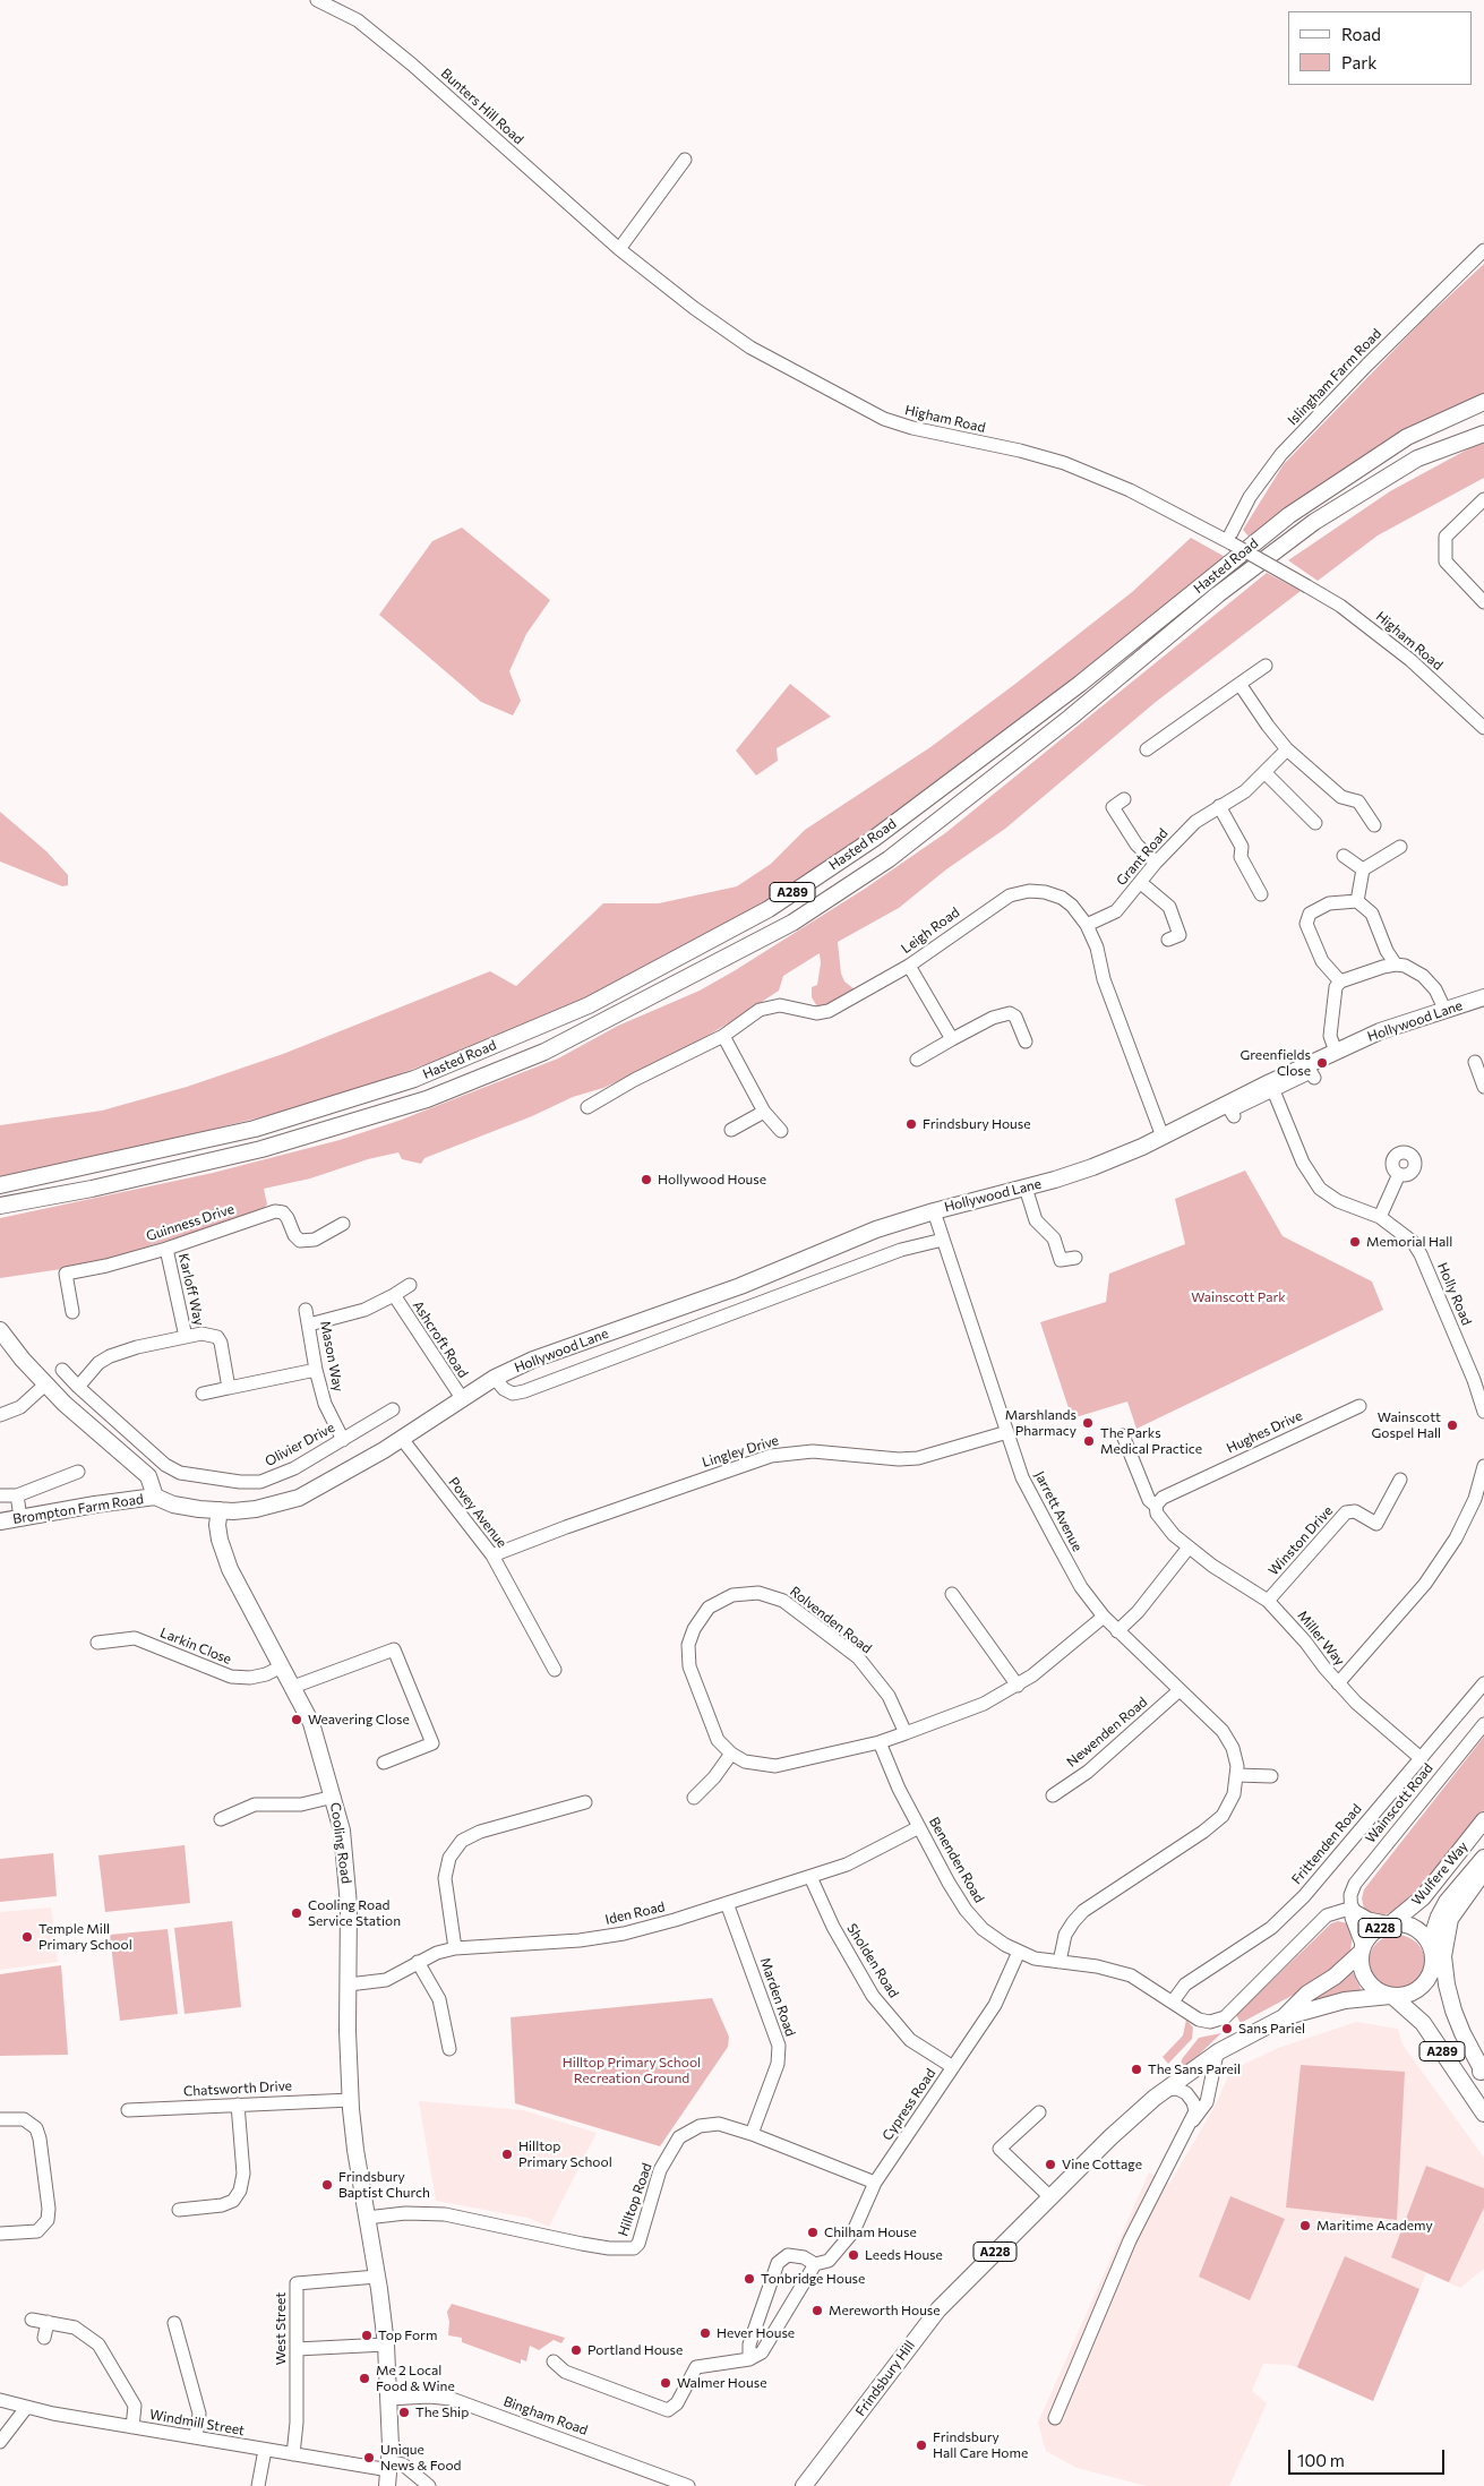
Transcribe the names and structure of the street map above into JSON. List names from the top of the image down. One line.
{"streets":{"main road":["Hasted Road","A289","Hollywood Lane","Brompton Farm Road","Cooling Road","Wulfere Way","A228","Frindsbury Hill"],"street":["Bunters Hill Road","Islingham Farm Road","Higham Road","Grant Road","Leigh Road","Guinness Drive","Karloff Way","Holly Road","Ashcroft Road","Mason Way","Hughes Drive","Olivier Drive","Lingley Drive","Jarrett Avenue","Povey Avenue","Winston Drive","Rolvenden Road","Miller Way","Larkin Close","Newenden Road","Wainscott Road","Frittenden Road","Benenden Road","Iden Road","Sholden Road","Marden Road","Chatsworth Drive","Cypress Road","Hilltop Road","West Street","Bingham Road","Windmill Street"]},"crossings":[["Bunters Hill Road","Higham Road"],["Islingham Farm Road","Higham Road"],["Grant Road","Leigh Road"],["A289","Wainscott Road"],["A289","Wulfere Way"],["A289","A228"],["A289","Frindsbury Hill"],["Leigh Road","Hollywood Lane"],["Hollywood Lane","Holly Road"],["Hollywood Lane","Ashcroft Road"],["Hollywood Lane","Brompton Farm Road"],["Hollywood Lane","Jarrett Avenue"],["Hollywood Lane","Povey Avenue"],["Hollywood Lane","Cooling Road"],["Guinness Drive","Karloff Way"],["Ashcroft Road","Mason Way"],["Mason Way","Olivier Drive"],["Hughes Drive","Miller Way"],["Lingley Drive","Jarrett Avenue"],["Lingley Drive","Povey Avenue"],["Jarrett Avenue","Rolvenden Road"],["Jarrett Avenue","Newenden Road"],["Jarrett Avenue","Benenden Road"],["Winston Drive","Miller Way"],["Rolvenden Road","Benenden Road"],["Miller Way","Frittenden Road"],["Larkin Close","Cooling Road"],["Wainscott Road","Benenden Road"],["Wainscott Road","Wulfere Way"],["Wainscott Road","A228"],["Wainscott Road","Frindsbury Hill"],["Cooling Road","Iden Road"],["Cooling Road","Chatsworth Drive"],["Cooling Road","Hilltop Road"],["Cooling Road","West Street"],["Cooling Road","Bingham Road"],["Cooling Road","Windmill Street"],["Frittenden Road","Benenden Road"],["Benenden Road","Iden Road"],["Benenden Road","Cypress Road"],["Wulfere Way","A228"],["Wulfere Way","Frindsbury Hill"],["Iden Road","Sholden Road"],["Iden Road","Marden Road"],["A228","Frindsbury Hill"],["Sholden Road","Cypress Road"],["Marden Road","Hilltop Road"],["Cypress Road","Hilltop Road"],["West Street","Windmill Street"]],"parks":["Wainscott Park","Hilltop Primary School Recreation Ground"],"places":["Greenfields Close","Frindsbury House","Hollywood House","Memorial Hall","Marshlands Pharmacy","Wainscott Gospel Hall","The Parks Medical Practice","Weavering Close","Cooling Road Service Station","Temple Mill Primary School","Sans Pariel","The Sans Pareil","Hilltop Primary School","Vine Cottage","Frindsbury Baptist Church","Maritime Academy","Chilham House","Leeds House","Tonbridge House","Mereworth House","Hever House","Top Form","Portland House","Me 2 Local Food & Wine","Walmer House","The Ship","Frindsbury Hall Care Home","Unique News & Food"],"legend":["Road","Park"],"scale_bar":"100 m"}
